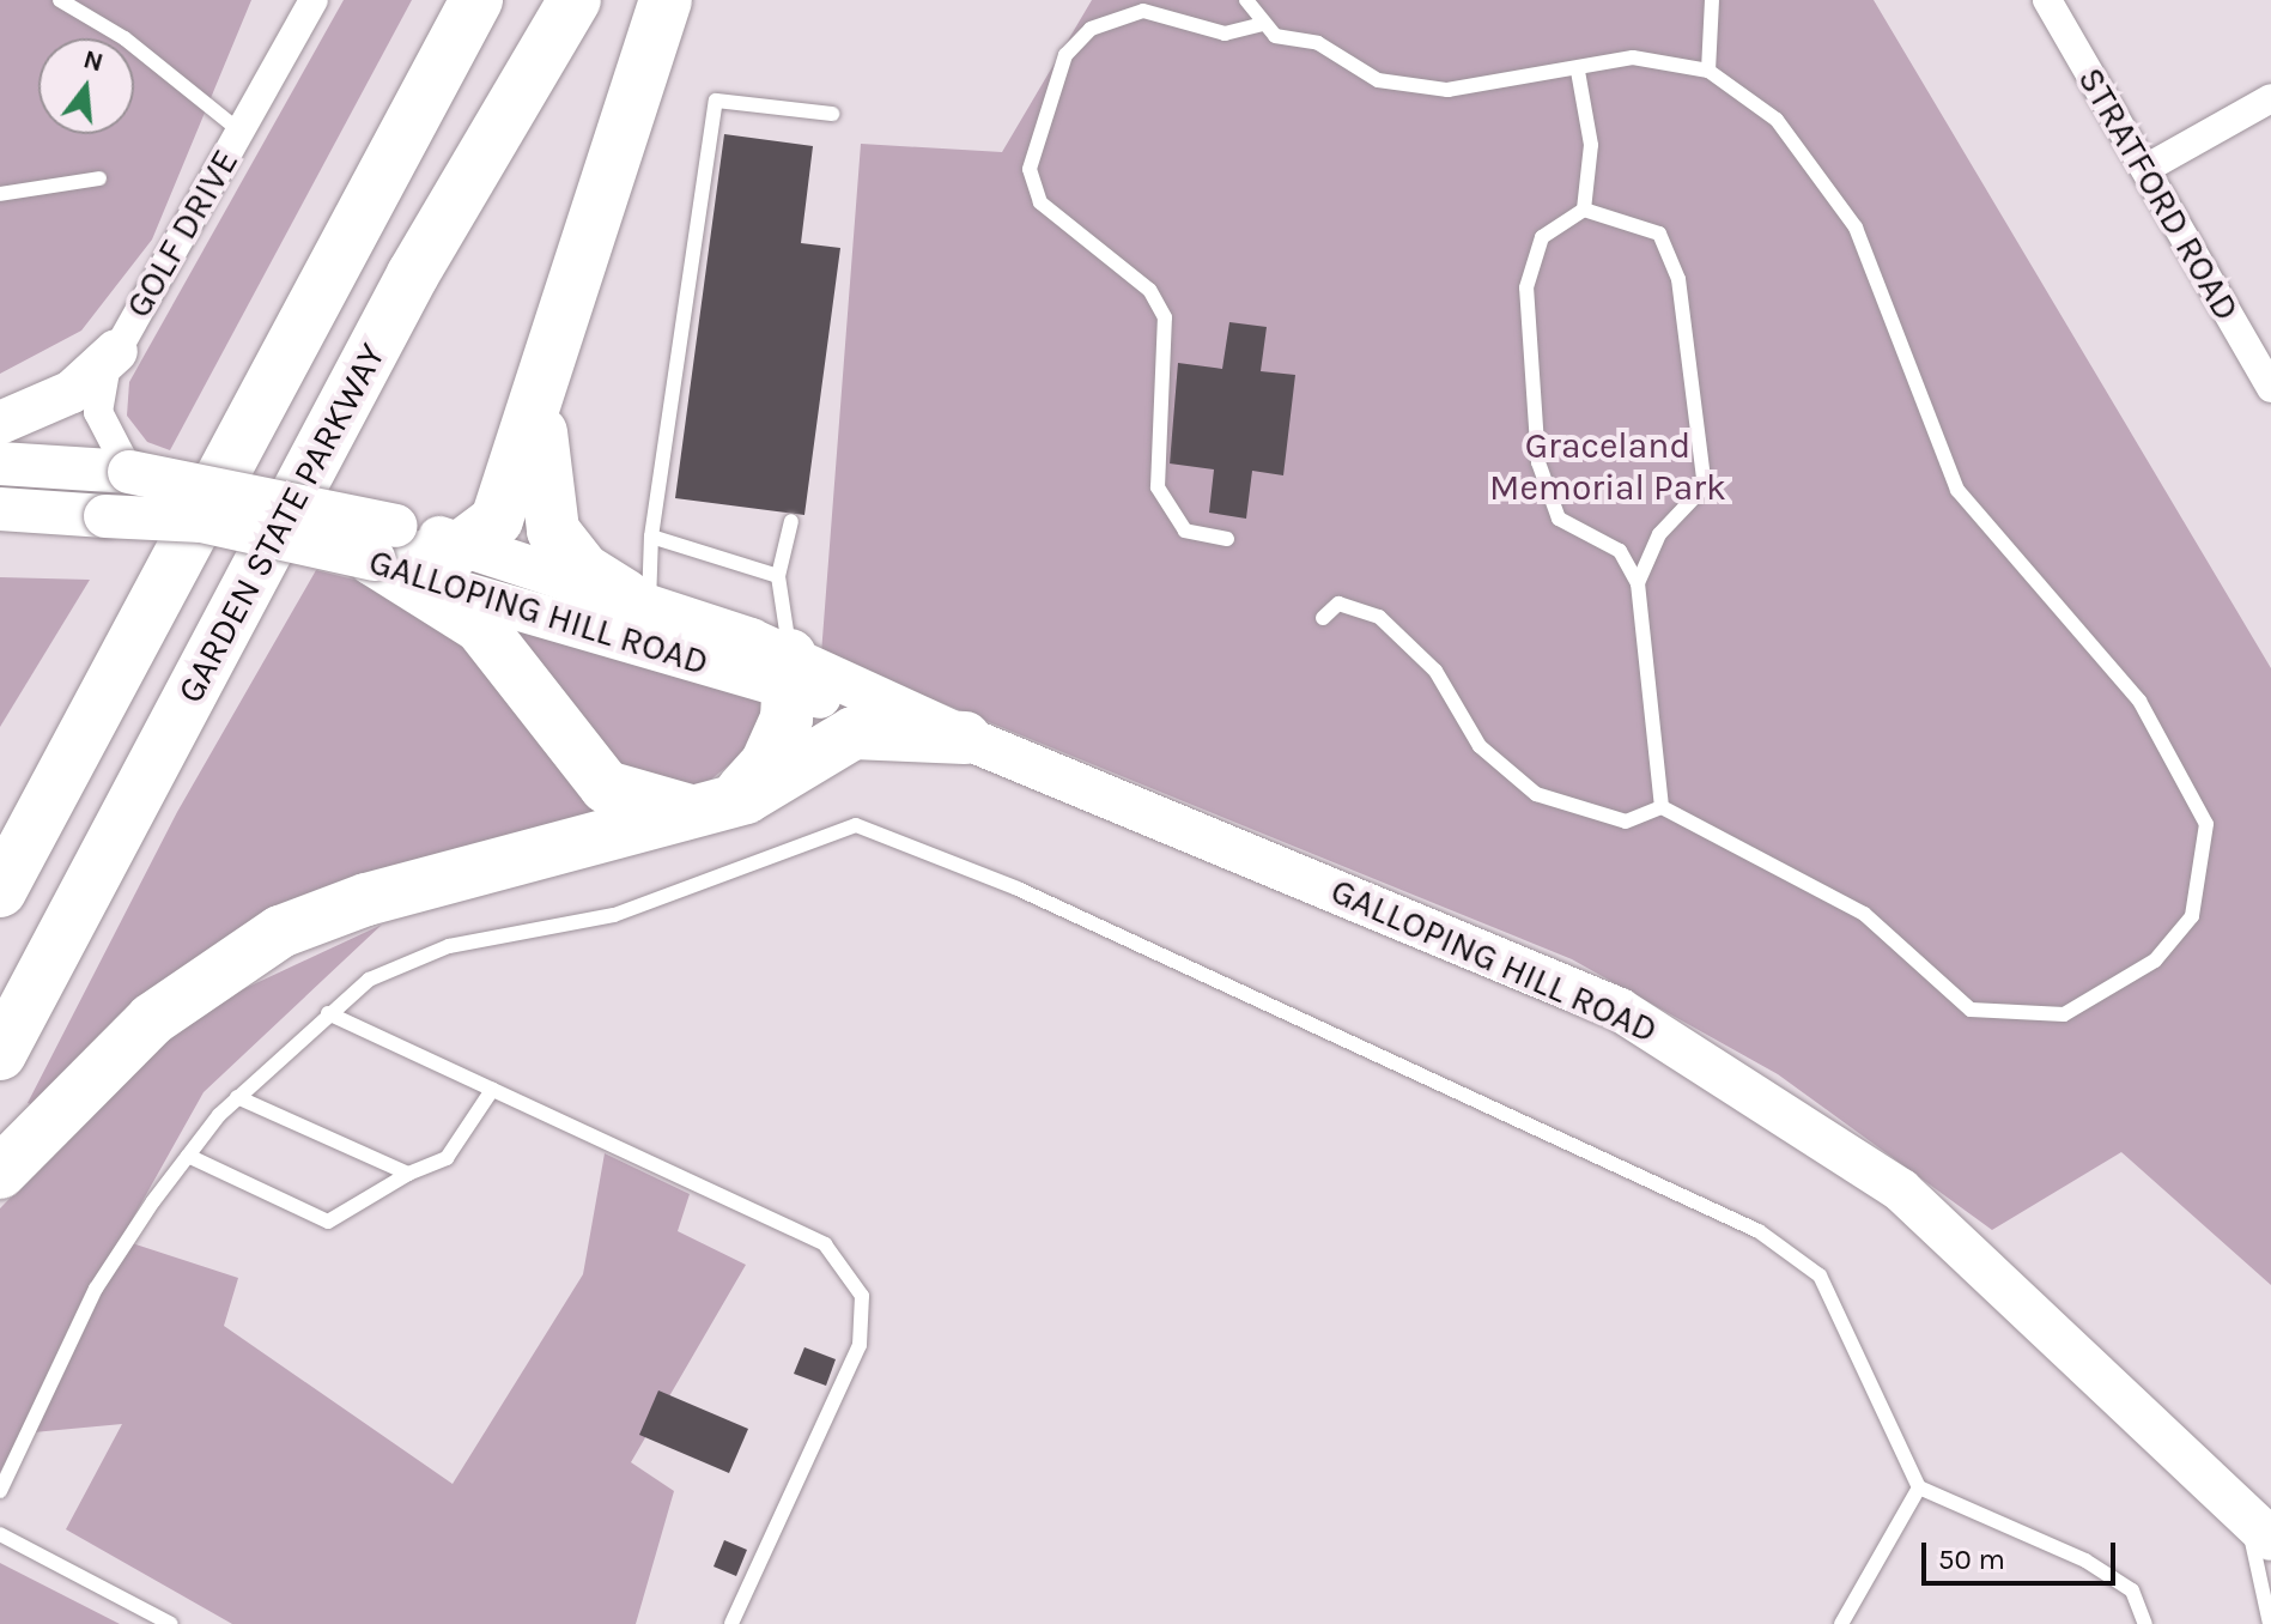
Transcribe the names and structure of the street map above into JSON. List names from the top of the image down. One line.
{"streets":{"highway":["GARDEN STATE PARKWAY"],"main road":["GALLOPING HILL ROAD"],"street":["STRATFORD ROAD","GOLF DRIVE"]},"crossings":[["GOLF DRIVE","GALLOPING HILL ROAD"]],"parks":["Graceland Memorial Park"],"scale_bar":"50 m","north":"top"}
